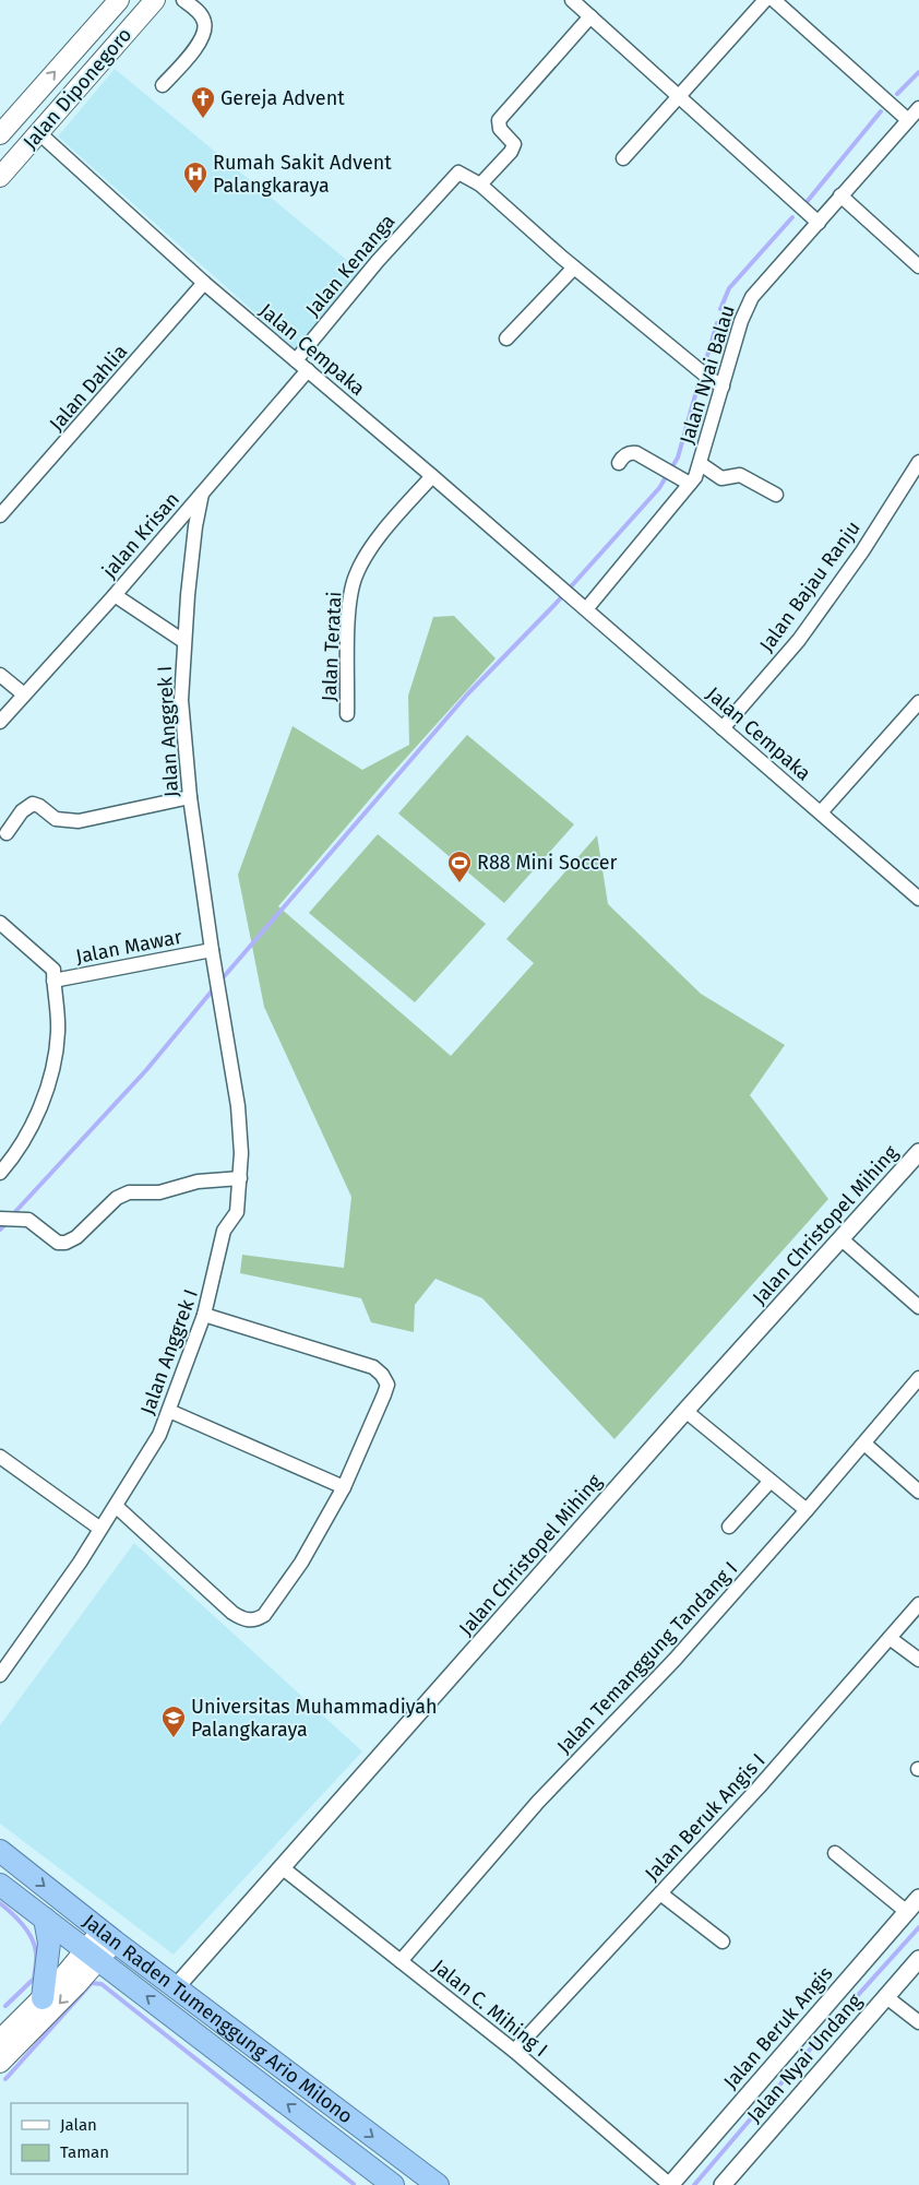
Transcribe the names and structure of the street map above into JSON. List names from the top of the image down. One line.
{"streets":{"highway":["Jalan Raden Tumenggung Ario Milono"],"main road":["Jalan Diponegoro"],"street":["Jalan Kenanga","Jalan Cempaka","Jalan Nyai Balau","Jalan Dahlia","jalan Krisan","Jalan Bajau Ranju","Jalan Teratai","Jalan Anggrek I","Jalan Mawar","Jalan Christopel Mihing","Jalan Temanggung Tandang I","Jalan Beruk Angis I","Jalan C. Mihing I","Jalan Beruk Angis","Jalan Nyai Undang"]},"crossings":[["Jalan Diponegoro","Jalan Cempaka"],["Jalan Kenanga","Jalan Cempaka"],["Jalan Cempaka","Jalan Nyai Balau"],["Jalan Cempaka","Jalan Dahlia"],["Jalan Cempaka","jalan Krisan"],["Jalan Cempaka","Jalan Bajau Ranju"],["Jalan Cempaka","Jalan Teratai"],["jalan Krisan","Jalan Anggrek I"],["Jalan Anggrek I","Jalan Mawar"],["Jalan Christopel Mihing","Jalan C. Mihing I"],["Jalan Christopel Mihing","Jalan Raden Tumenggung Ario Milono"],["Jalan Temanggung Tandang I","Jalan C. Mihing I"],["Jalan Beruk Angis I","Jalan C. Mihing I"],["Jalan C. Mihing I","Jalan Beruk Angis"]],"places":{"church":["Gereja Advent"],"hospital":["Rumah Sakit Advent Palangkaraya"],"sports":["R88 Mini Soccer"],"school or university":["Universitas Muhammadiyah Palangkaraya"]},"legend":["Jalan","Taman"]}
